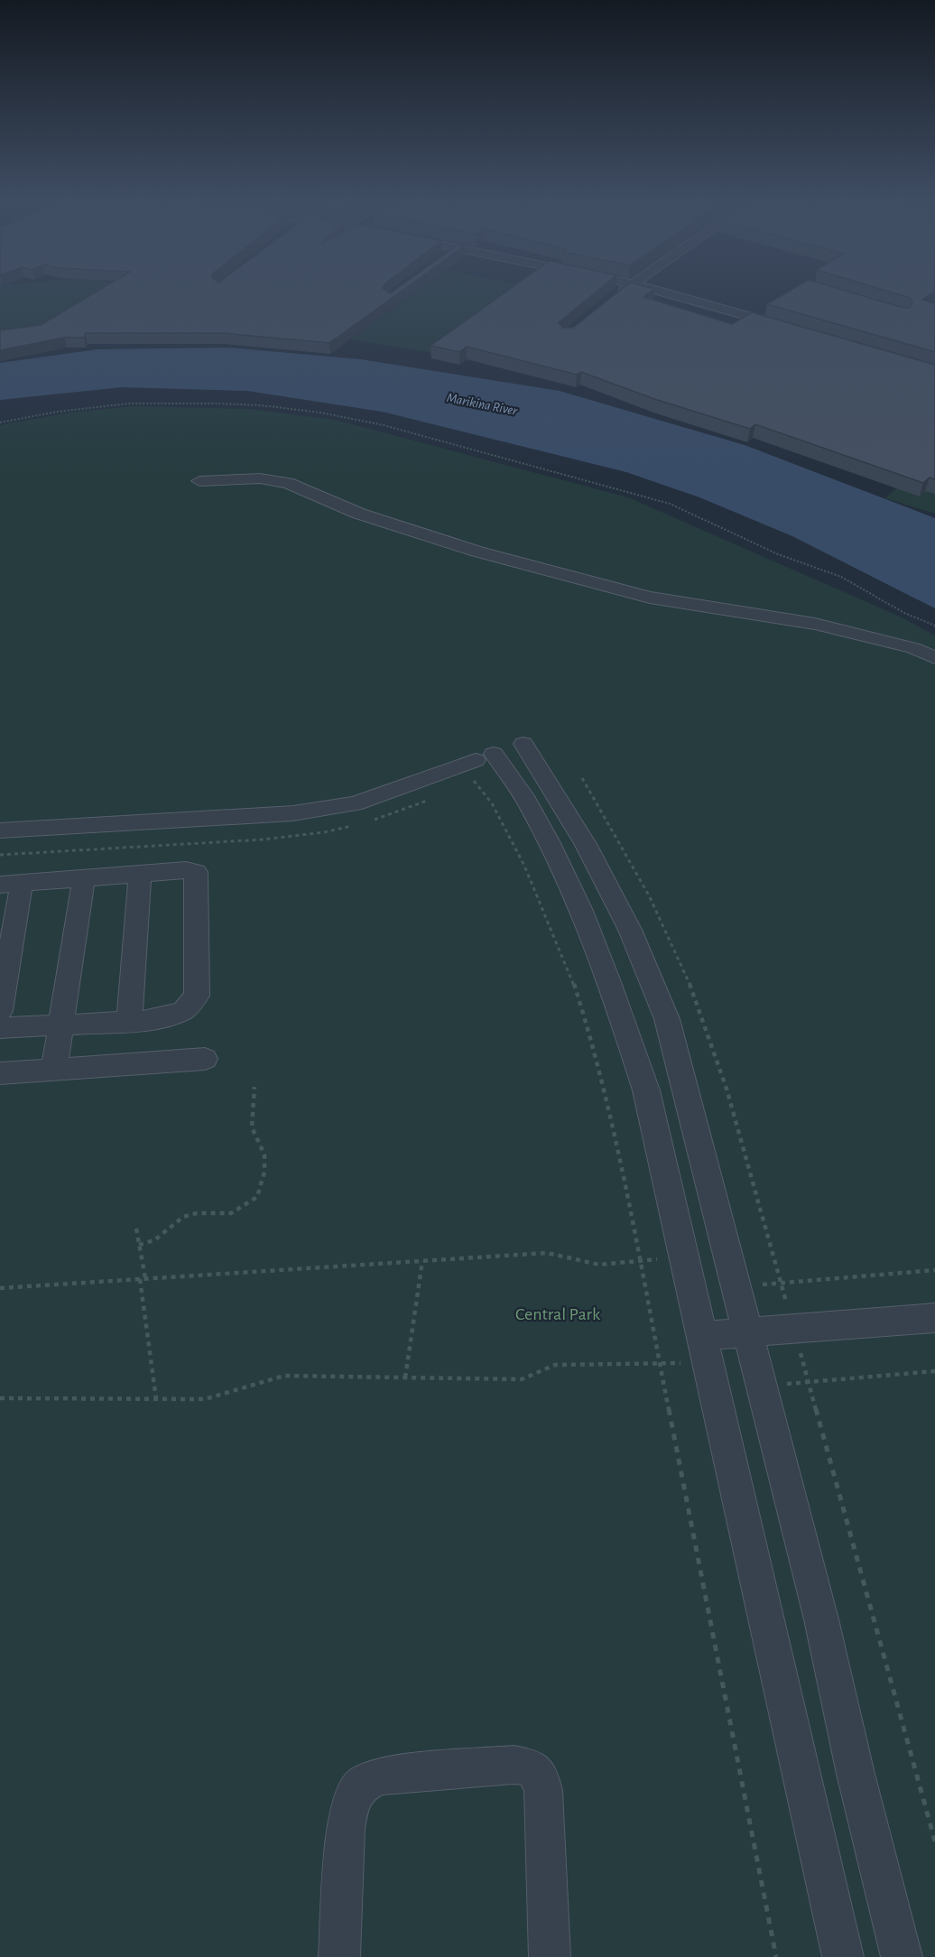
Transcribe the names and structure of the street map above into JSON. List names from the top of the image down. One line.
{"water":["Marikina River"],"parks":["Central Park"]}
